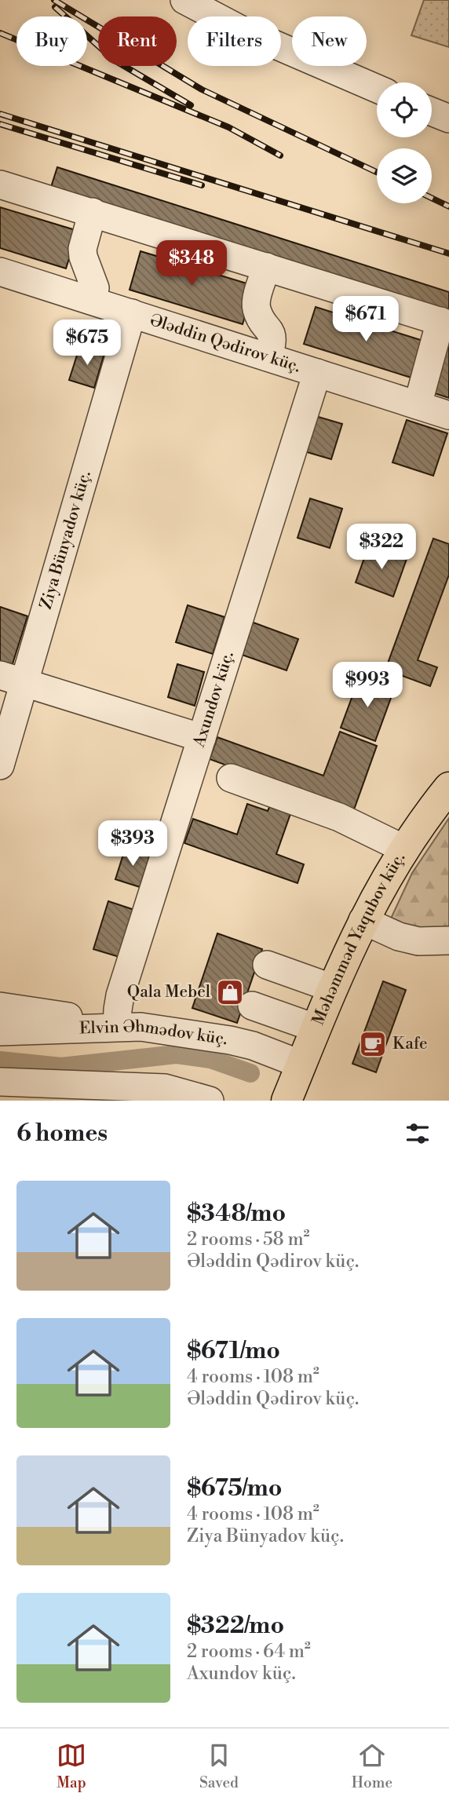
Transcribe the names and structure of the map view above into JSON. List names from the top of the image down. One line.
{"streets":{"main road":["Məhəmməd Yaqubov küç."],"street":["Ələddin Qədirov küç.","Ziya Bünyadov küç.","Axundov küç.","Elvin Əhmədov küç."]},"crossings":[["Ələddin Qədirov küç.","Ziya Bünyadov küç."],["Ələddin Qədirov küç.","Axundov küç."],["Axundov küç.","Elvin Əhmədov küç."],["Məhəmməd Yaqubov küç.","Elvin Əhmədov küç."]],"places":{"shop":["Qala Mebel"],"cafe":["Kafe"]},"page":{"chip":["Buy","Rent","Filters","New"],"price":["$348","$671","$675","$322","$993","$393"],"heading":"6 homes","list":[{"name":"$348/mo","note":"2 rooms · 58 m² · Ələddin Qədirov küç."},{"name":"$671/mo","note":"4 rooms · 108 m² · Ələddin Qədirov küç."},{"name":"$675/mo","note":"4 rooms · 108 m² · Ziya Bünyadov küç."},{"name":"$322/mo","note":"2 rooms · 64 m² · Axundov küç."}],"tabs":["Map","Saved","Home"]}}
